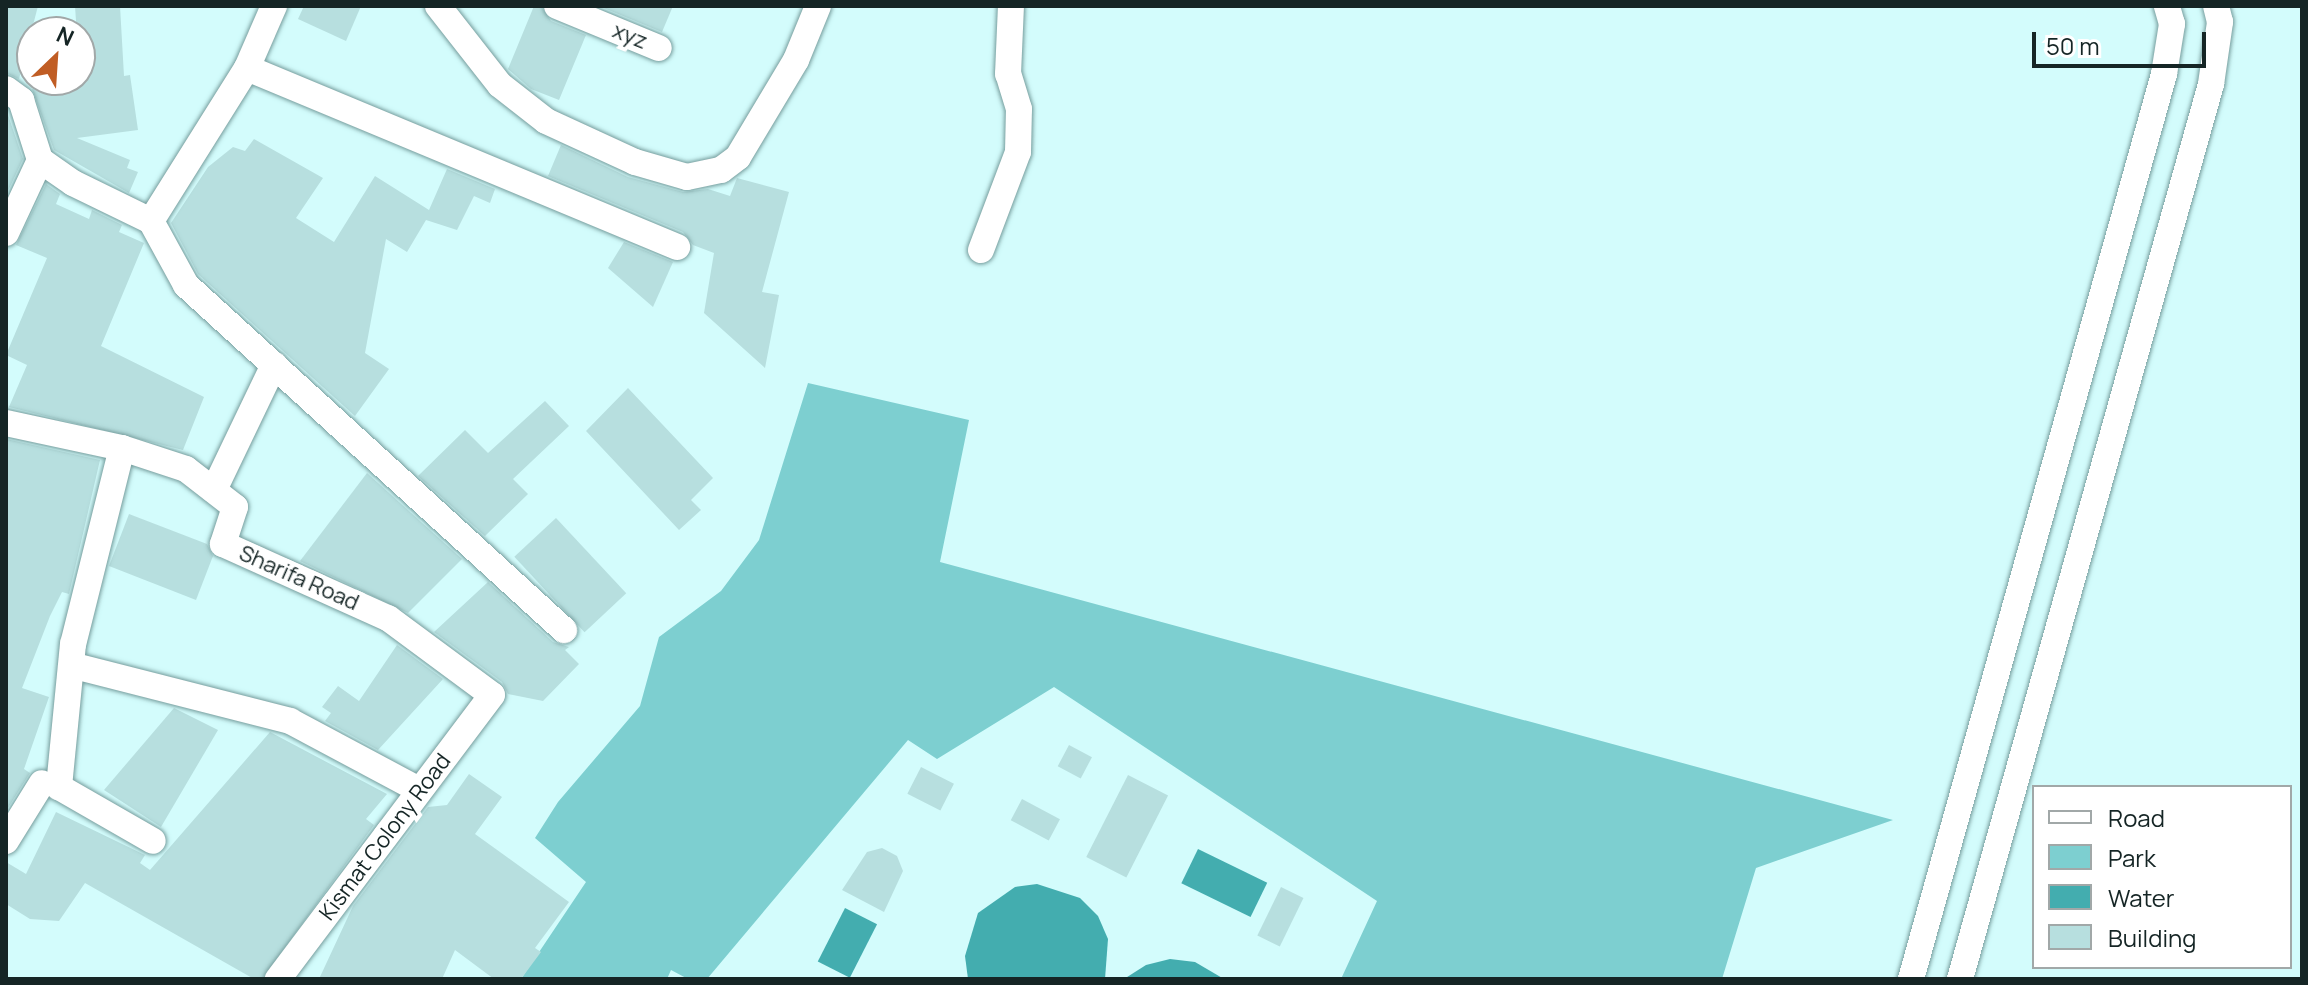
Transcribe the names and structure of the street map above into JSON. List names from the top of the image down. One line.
{"streets":{"street":["xyz","Sharifa Road","Kismat Colony Road"]},"crossings":[["Sharifa Road","Kismat Colony Road"]],"legend":["Road","Park","Water","Building"],"scale_bar":"50 m","north":"top right"}
